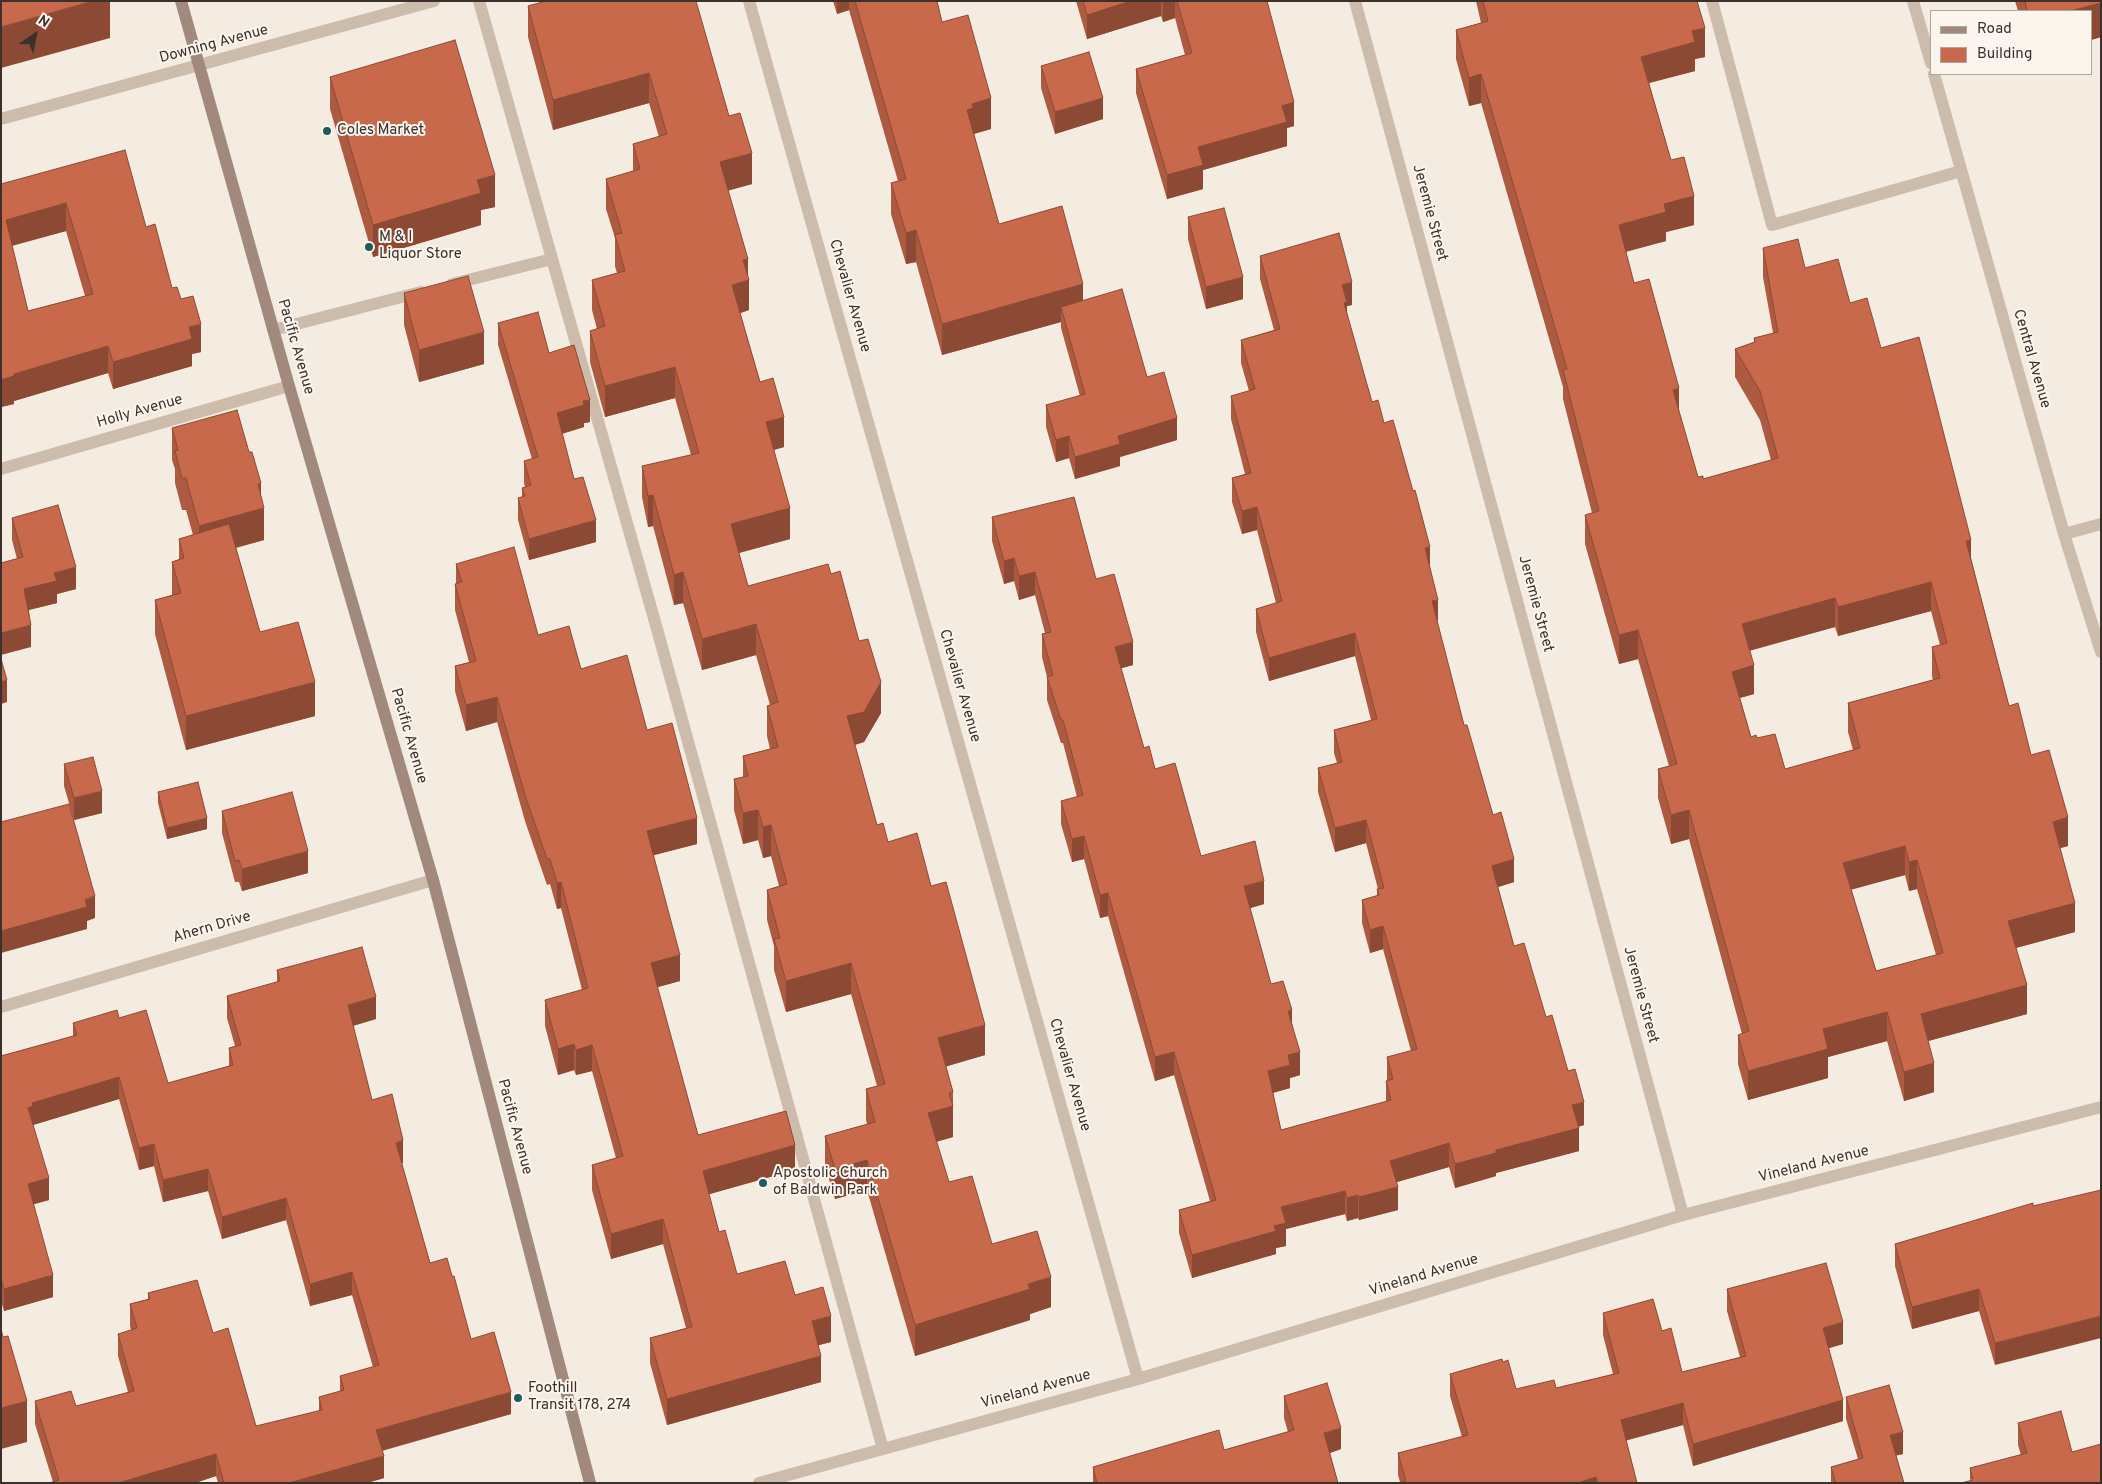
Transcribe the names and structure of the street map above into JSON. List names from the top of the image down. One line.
{"streets":{"main road":["Pacific Avenue"],"street":["Downing Avenue","Jeremie Street","Chevalier Avenue","Central Avenue","Holly Avenue","Ahern Drive","Vineland Avenue"]},"crossings":[["Downing Avenue","Pacific Avenue"],["Jeremie Street","Vineland Avenue"],["Chevalier Avenue","Vineland Avenue"],["Pacific Avenue","Holly Avenue"],["Pacific Avenue","Ahern Drive"]],"places":["Coles Market","M & I Liquor Store","Apostolic Church of Baldwin Park","Foothill Transit 178, 274"],"legend":["Road","Building"],"north":"top right"}
